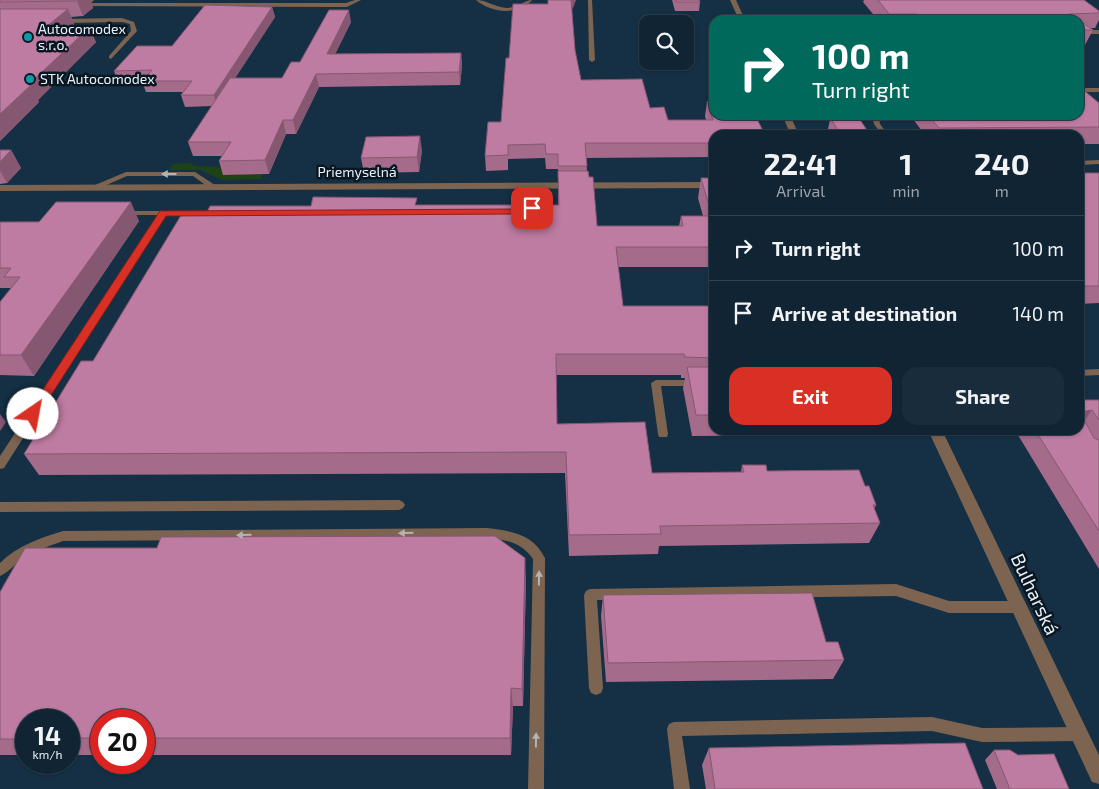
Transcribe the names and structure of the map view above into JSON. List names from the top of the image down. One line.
{"streets":{"street":["Priemyselná","Bulharská"]},"places":["Autocomodex s.r.o.","STK Autocomodex"],"page":{"turn":["100 m","Turn right"],"eta":["22:41","Arrival","1","min","240","m"],"list":[{"name":"Turn right","value":"100 m"},{"name":"Arrive at destination","value":"140 m"}],"buttons":["Exit","Share"],"speed":"14 km/h","limit":"20"}}
